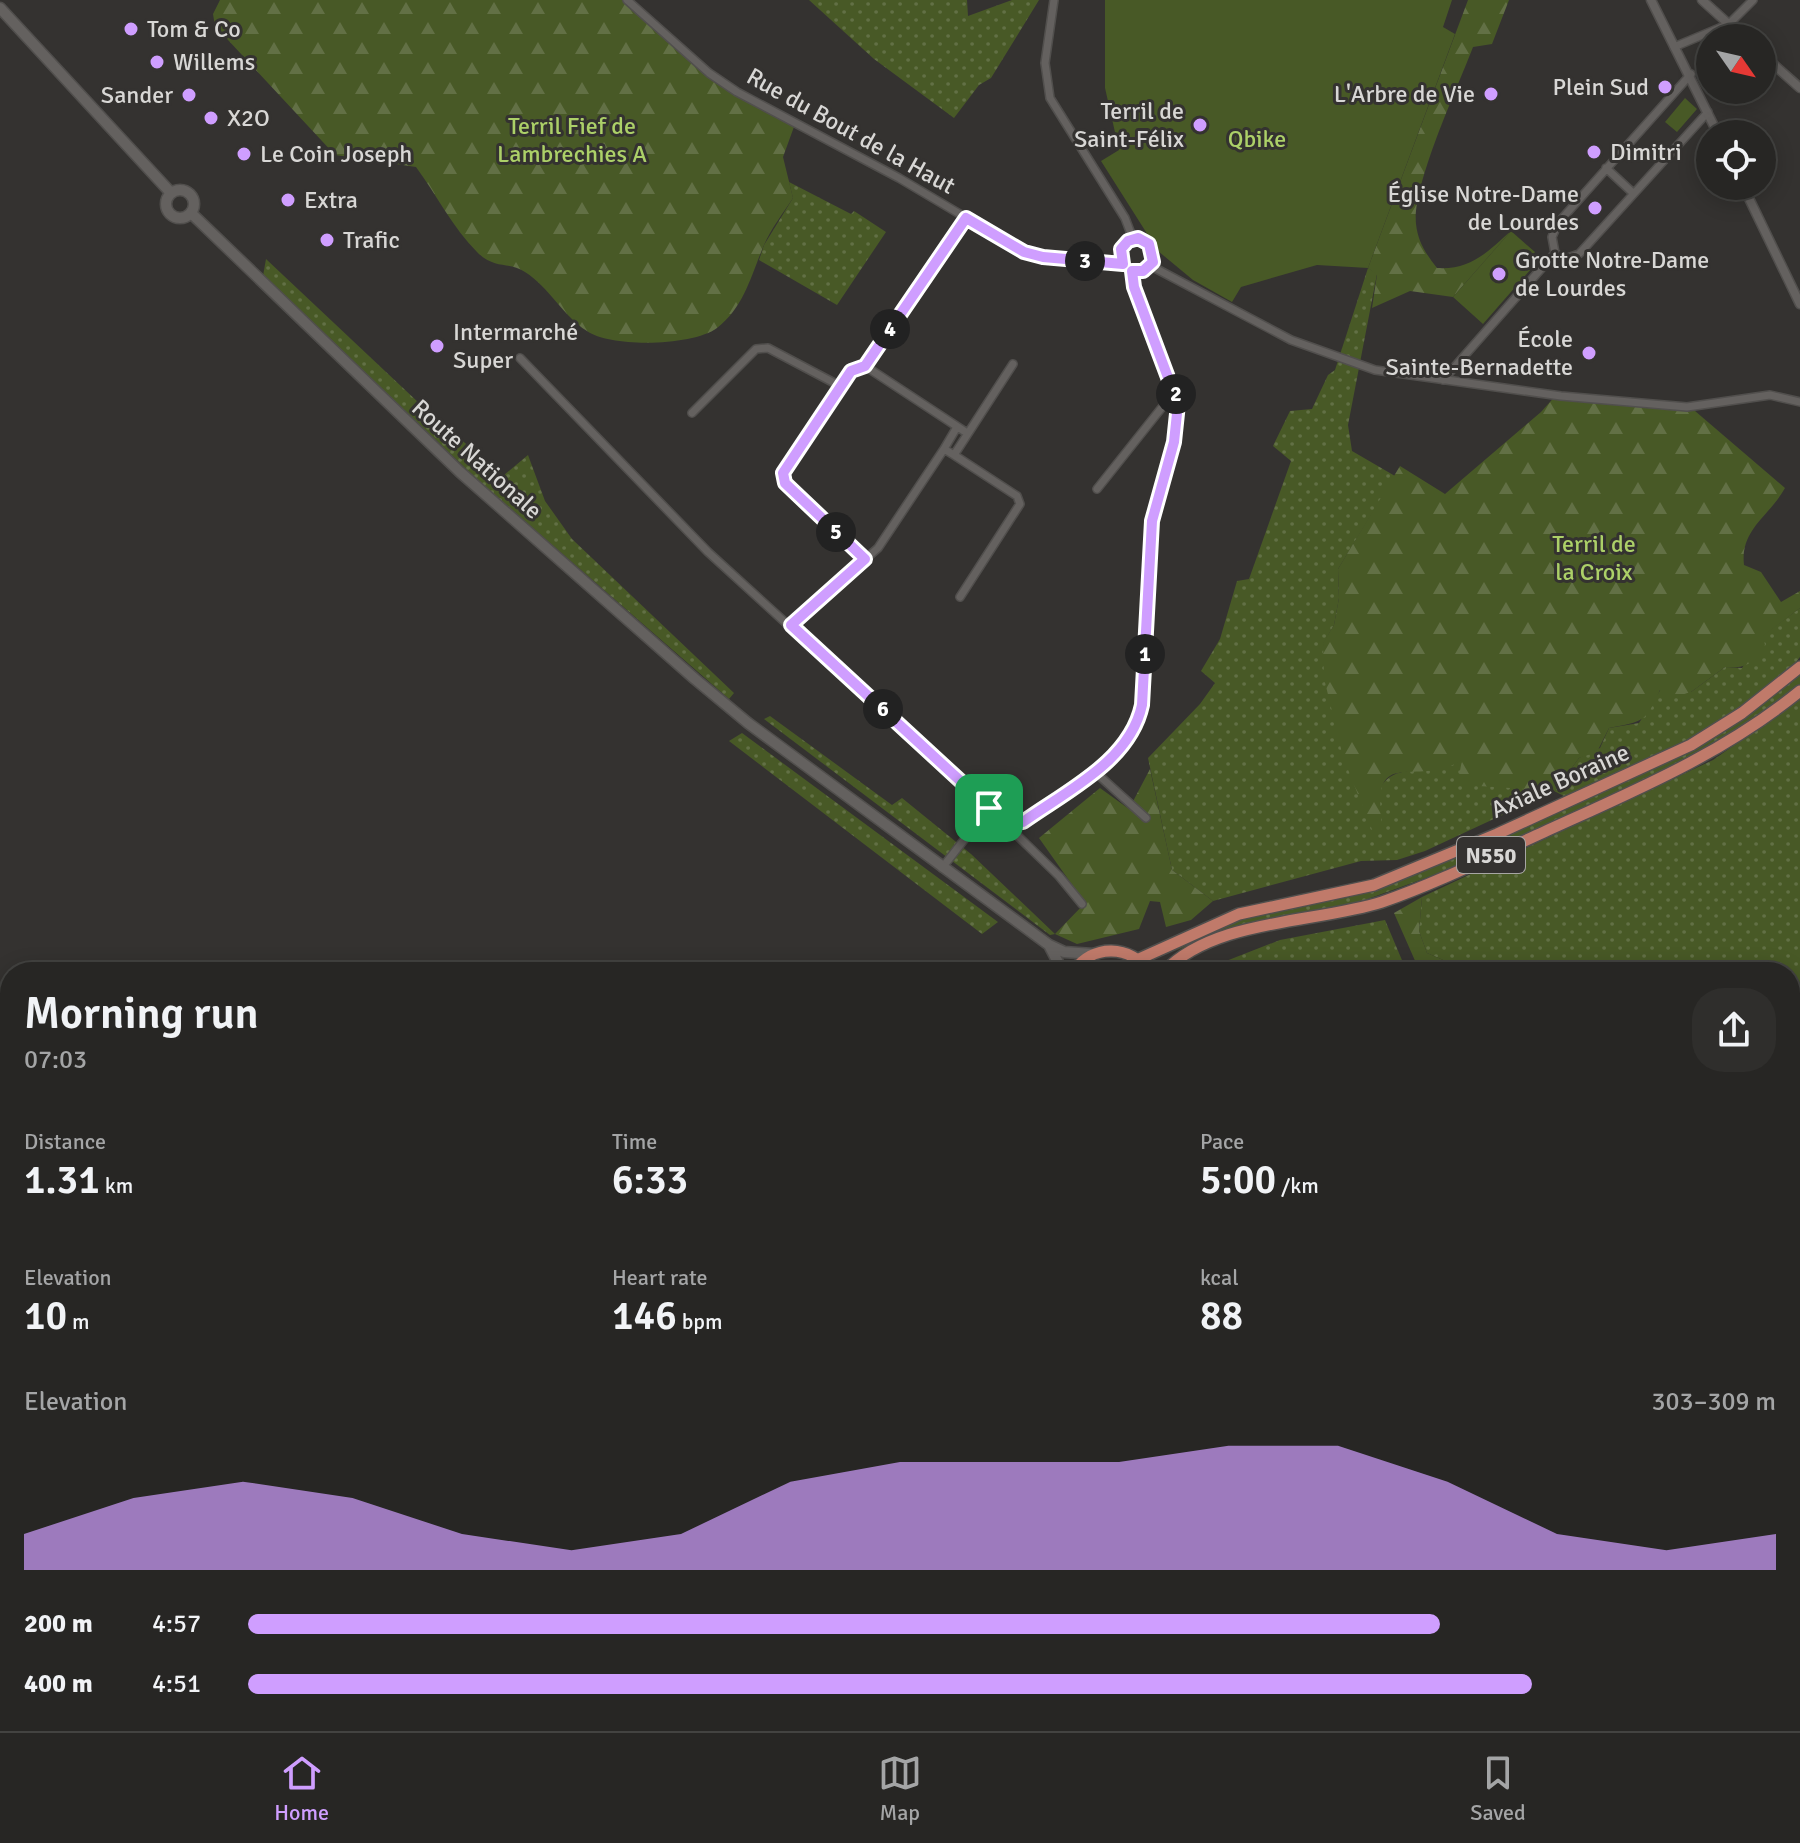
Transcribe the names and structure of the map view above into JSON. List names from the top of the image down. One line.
{"streets":{"highway":["Axiale Boraine","N550"],"main road":["Route Nationale"],"street":["Rue du Bout de la Haut"]},"parks":["Terril Fief de Lambrechies A","Qbike","Terril de la Croix"],"places":["Tom & Co","Willems","Plein Sud","L'Arbre de Vie","Sander","X2O","Terril de Saint-Félix","Dimitri","Le Coin Joseph","Extra","Église Notre-Dame de Lourdes","Trafic","Grotte Notre-Dame de Lourdes","Intermarché Super","École Sainte-Bernadette"],"north":"bottom right","page":{"pins":["3","4","2","5","1","6"],"heading":["Morning run","07:03"],"stats":[["Distance","1.31 km"],["Time","6:33"],["Pace","5:00 /km"],["Elevation","10 m"],["Heart rate","146 bpm"],["kcal","88"]],"chart":["Elevation","303–309 m"],"list":[{"name":"200 m","note":"4:57"},{"name":"400 m","note":"4:51"}],"tabs":["Home","Map","Saved"]}}
